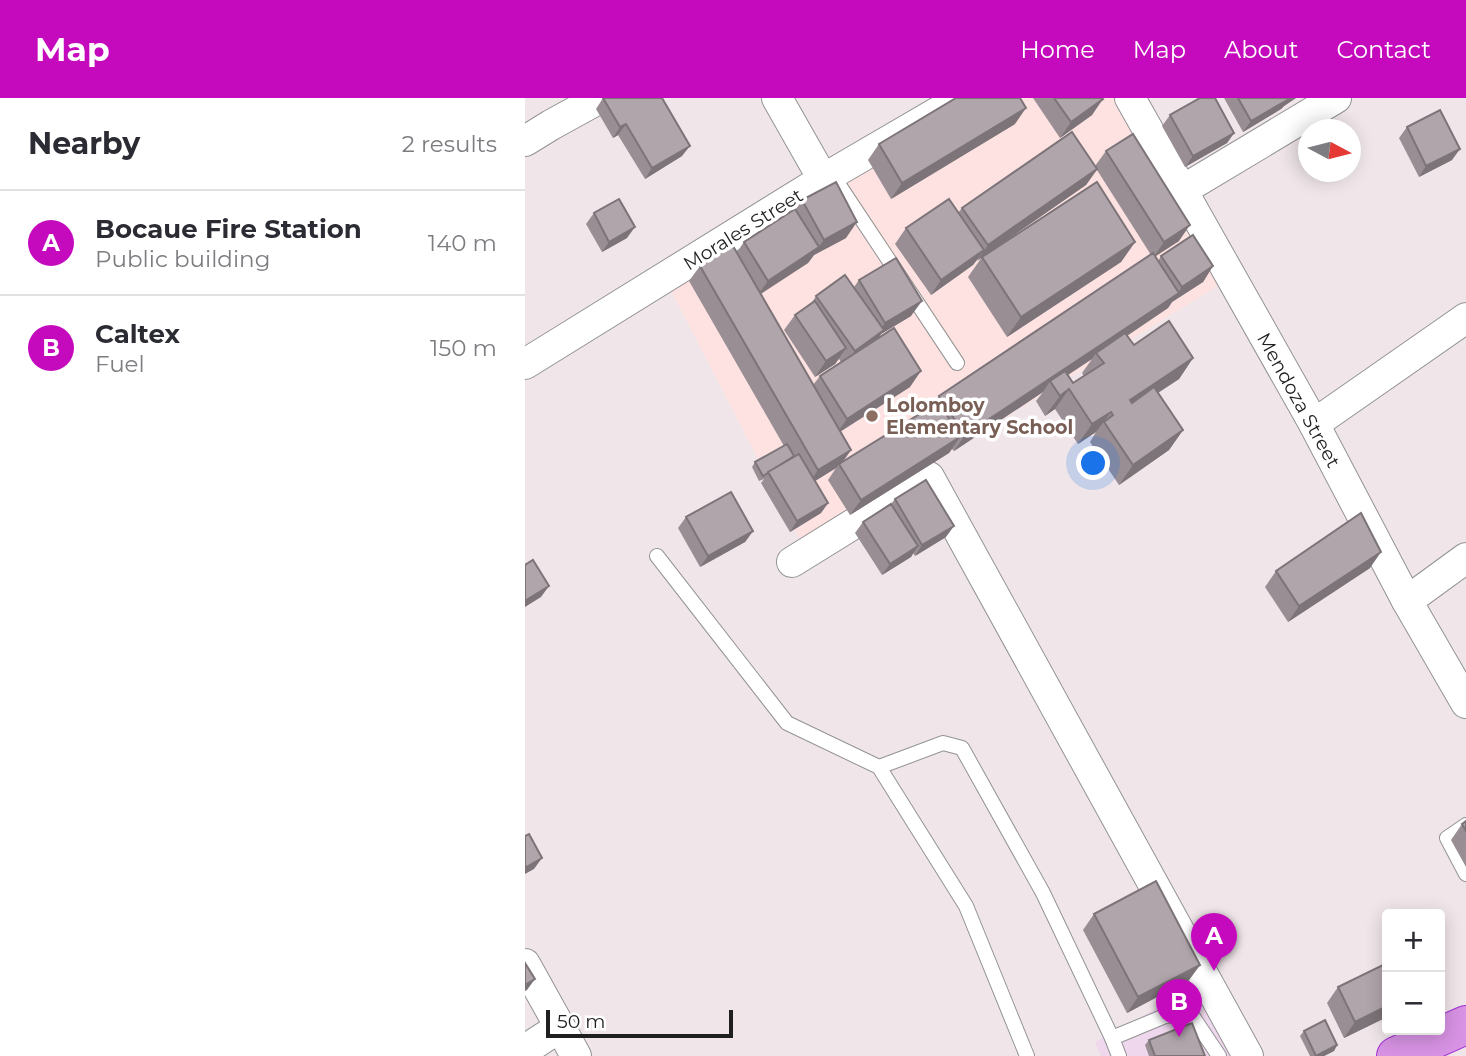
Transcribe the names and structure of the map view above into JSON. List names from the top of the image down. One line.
{"streets":{"street":["Morales Street","Mendoza Street"]},"places":["Lolomboy Elementary School"],"scale_bar":"50 m","north":"right","page":{"header":"Map","nav":["Home","Map","About","Contact"],"heading":["Nearby","2 results"],"list":[{"mark":"A","name":"Bocaue Fire Station","note":"Public building","value":"140 m"},{"mark":"B","name":"Caltex","note":"Fuel","value":"150 m"}],"map_buttons":["+","−"],"pins":["A","B"],"scale":"50 m"}}
